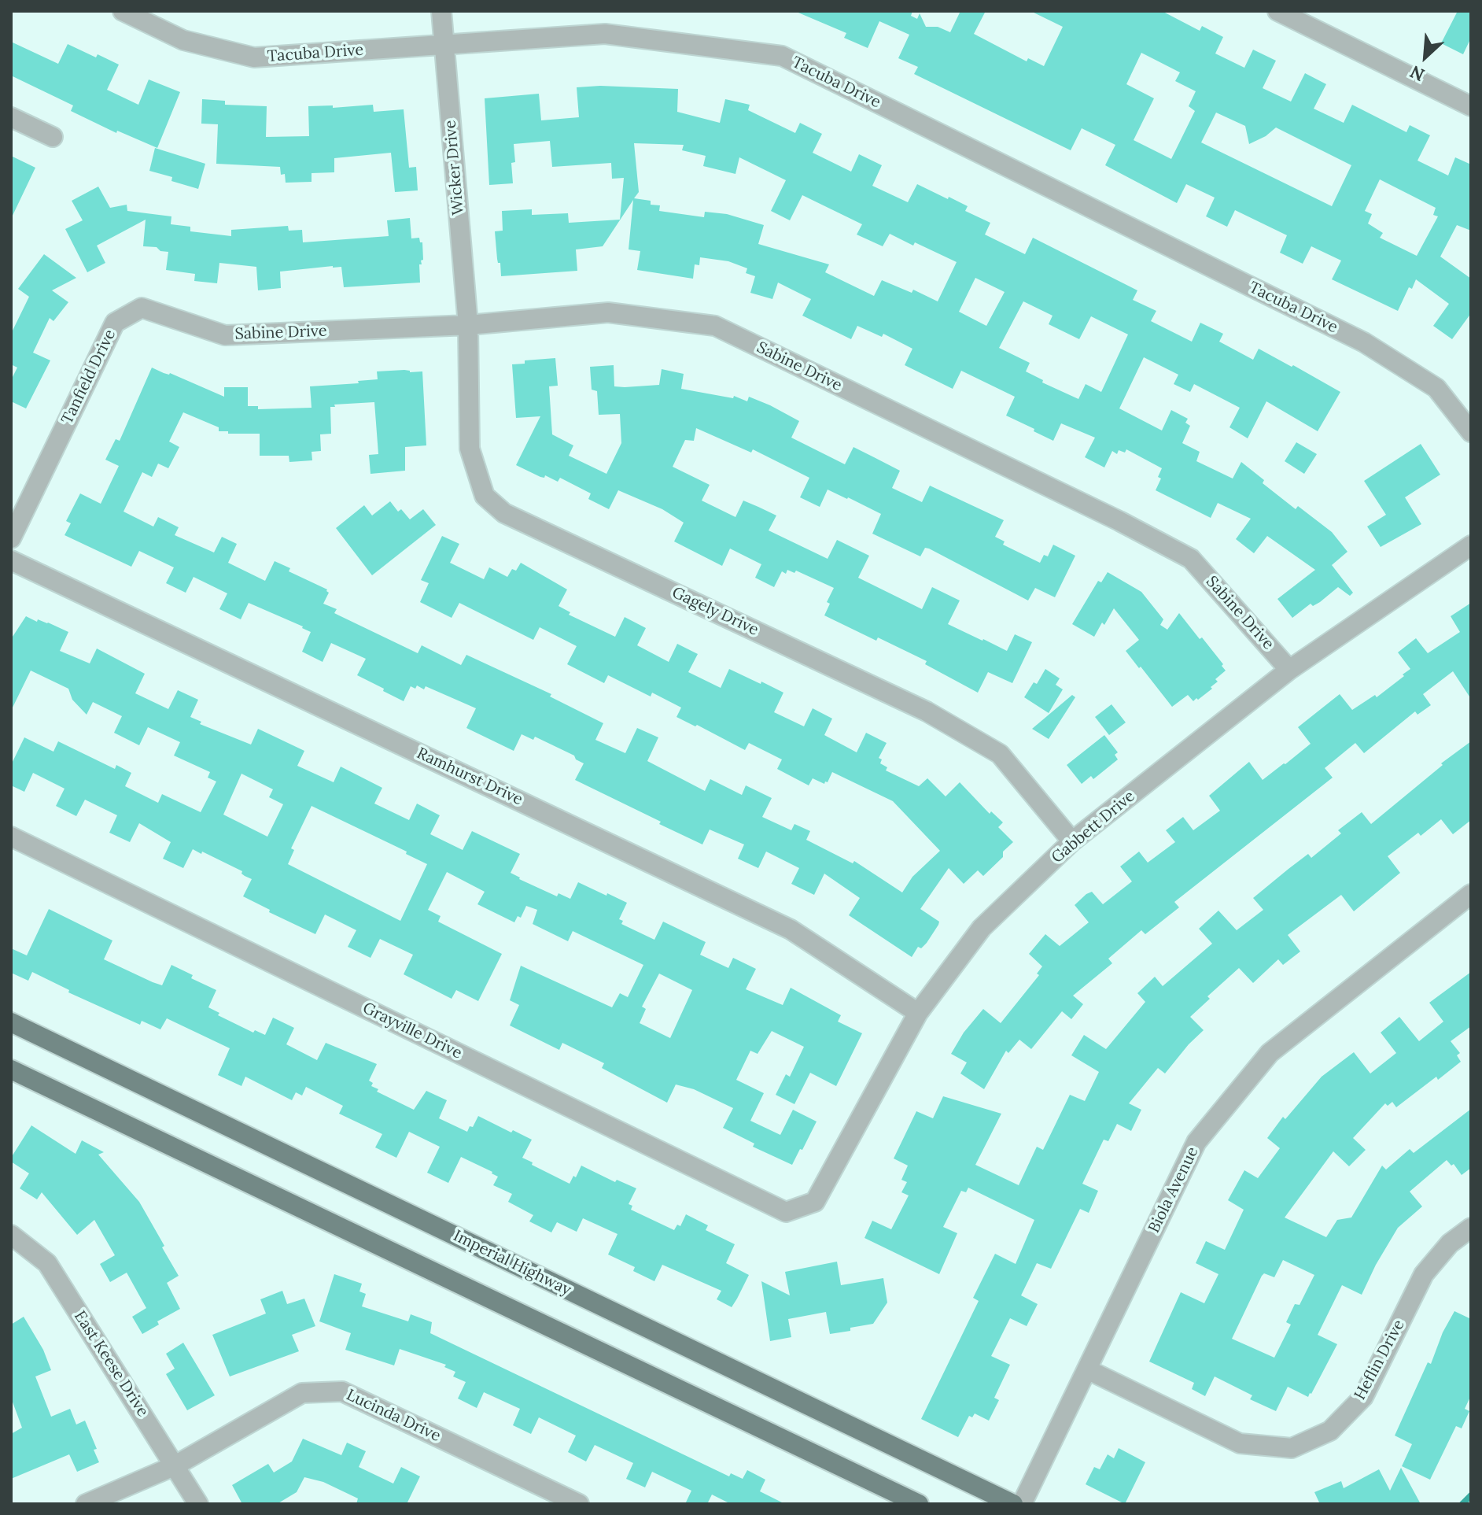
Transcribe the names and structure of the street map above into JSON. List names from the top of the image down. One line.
{"streets":{"main road":["Imperial Highway"],"street":["Tacuba Drive","Wicker Drive","Sabine Drive","Tanfield Drive","Gagely Drive","Ramhurst Drive","Gabbett Drive","Grayville Drive","Biola Avenue","Heflin Drive","East Keese Drive","Lucinda Drive"]},"crossings":[["Tacuba Drive","Wicker Drive"],["Wicker Drive","Sabine Drive"],["Wicker Drive","Gagely Drive"],["Sabine Drive","Tanfield Drive"],["Sabine Drive","Gagely Drive"],["Sabine Drive","Gabbett Drive"],["Gagely Drive","Gabbett Drive"],["Ramhurst Drive","Gabbett Drive"],["Gabbett Drive","Grayville Drive"],["Biola Avenue","Heflin Drive"],["East Keese Drive","Lucinda Drive"]],"north":"bottom left"}
